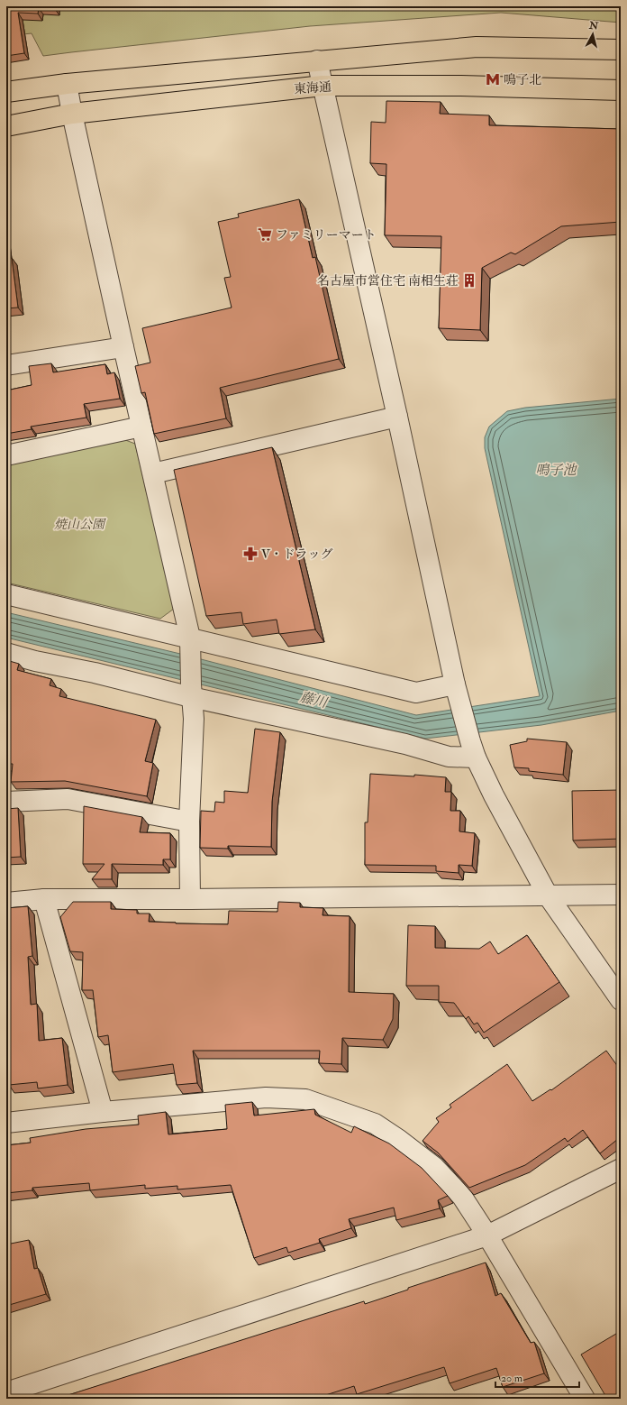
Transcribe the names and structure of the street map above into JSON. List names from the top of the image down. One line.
{"streets":{"main road":["東海通"]},"water":["鳴子池","藤川"],"parks":["焼山公園"],"places":{"metro station":["鳴子北"],"supermarket":["ファミリーマート"],"building":["名古屋市営住宅 南相生荘"],"pharmacy":["V・ドラッグ"]},"scale_bar":"20 m","north":"top"}
